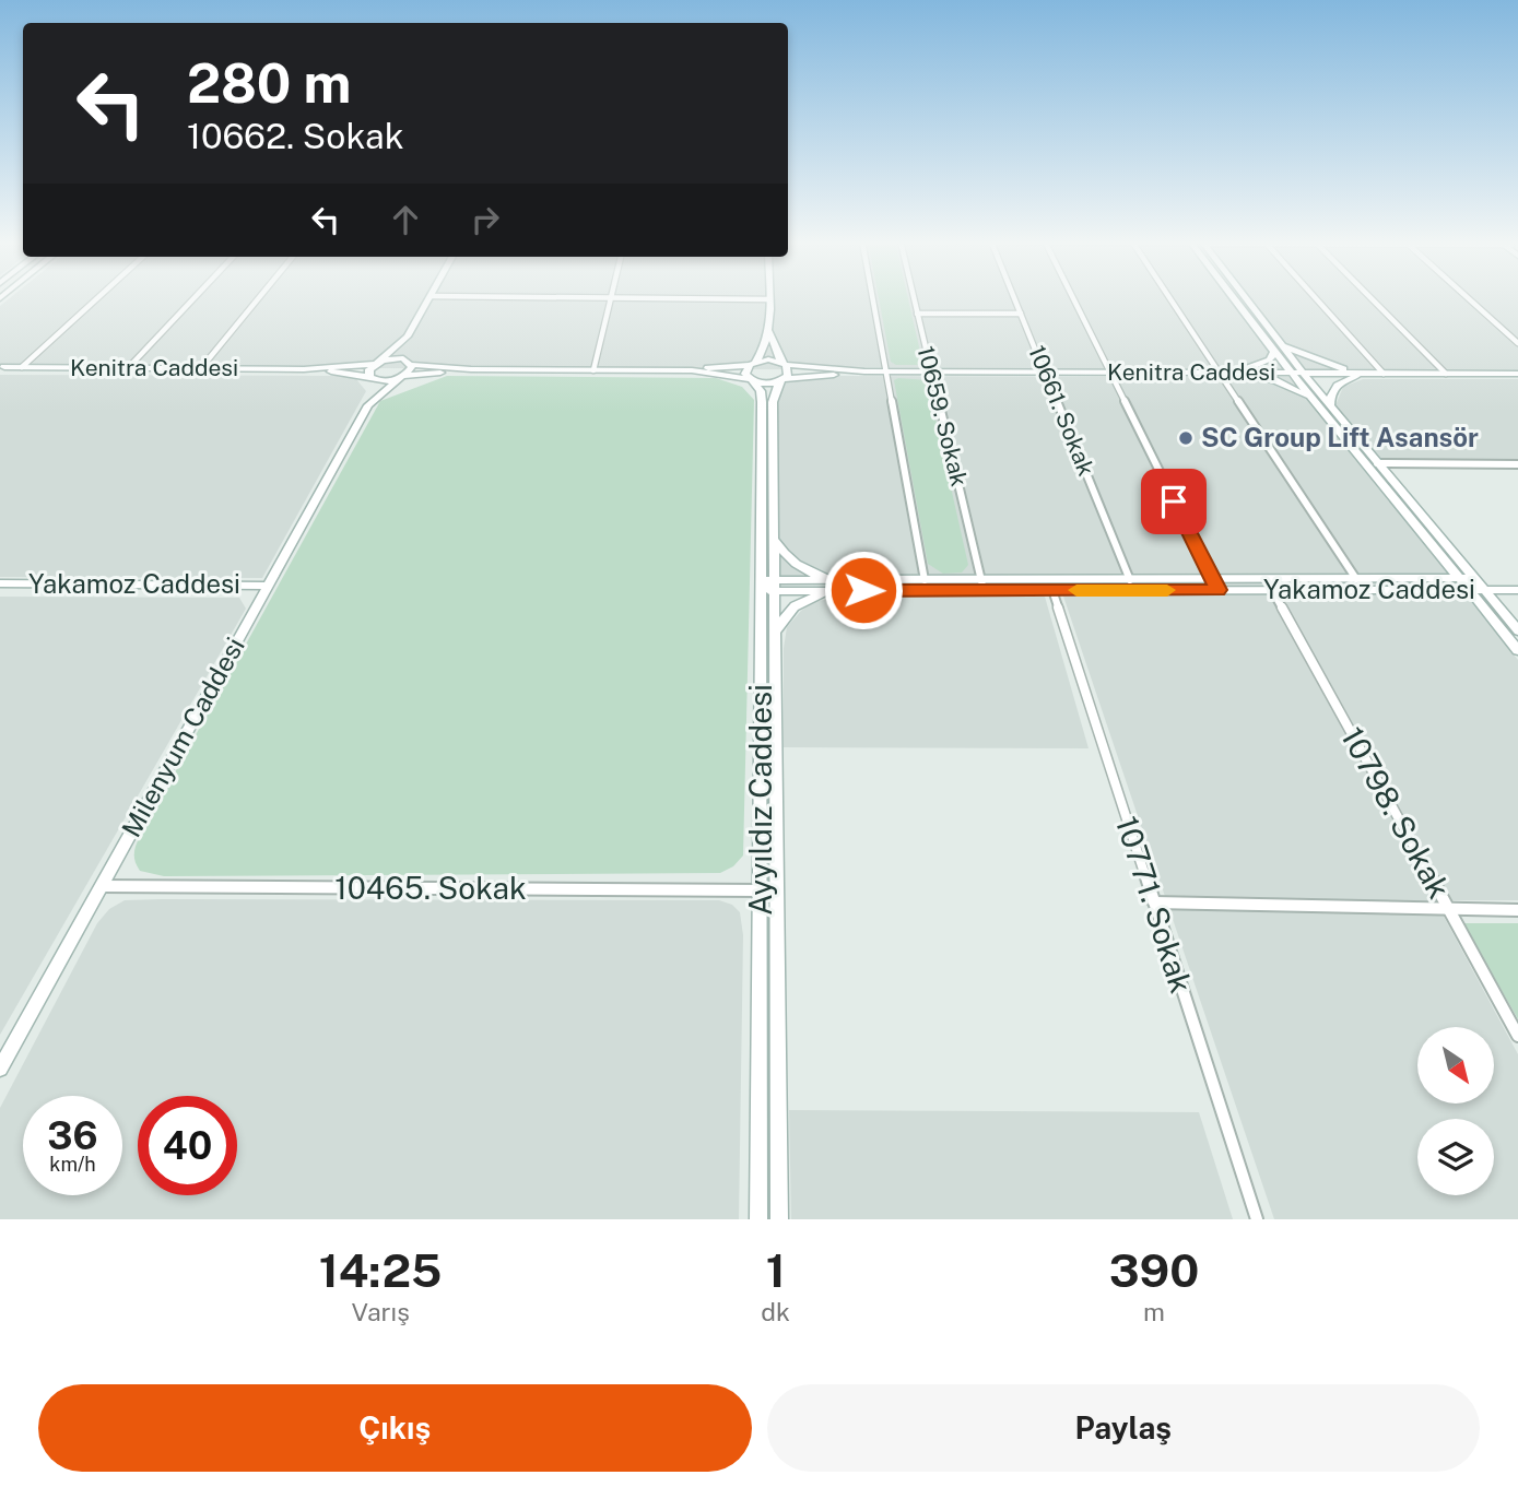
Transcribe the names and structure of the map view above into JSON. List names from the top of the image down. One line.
{"streets":{"street":["Kenitra Caddesi","10661. Sokak","10659. Sokak","Yakamoz Caddesi","Milenyum Caddesi","Ayyıldız Caddesi","10798. Sokak","10465. Sokak","10771. Sokak"]},"crossings":[["Kenitra Caddesi","10661. Sokak"],["Kenitra Caddesi","10659. Sokak"],["10661. Sokak","Yakamoz Caddesi"],["10659. Sokak","Yakamoz Caddesi"],["Yakamoz Caddesi","Milenyum Caddesi"],["Yakamoz Caddesi","Ayyıldız Caddesi"],["Yakamoz Caddesi","10798. Sokak"],["Yakamoz Caddesi","10771. Sokak"],["Milenyum Caddesi","10465. Sokak"],["Ayyıldız Caddesi","10465. Sokak"]],"places":["SC Group Lift Asansör"],"north":"bottom right","page":{"turn":["280 m","10662. Sokak"],"speed":"36 km/h","limit":"40","eta":["14:25","Varış","1","dk","390","m"],"buttons":["Çıkış","Paylaş"]}}
